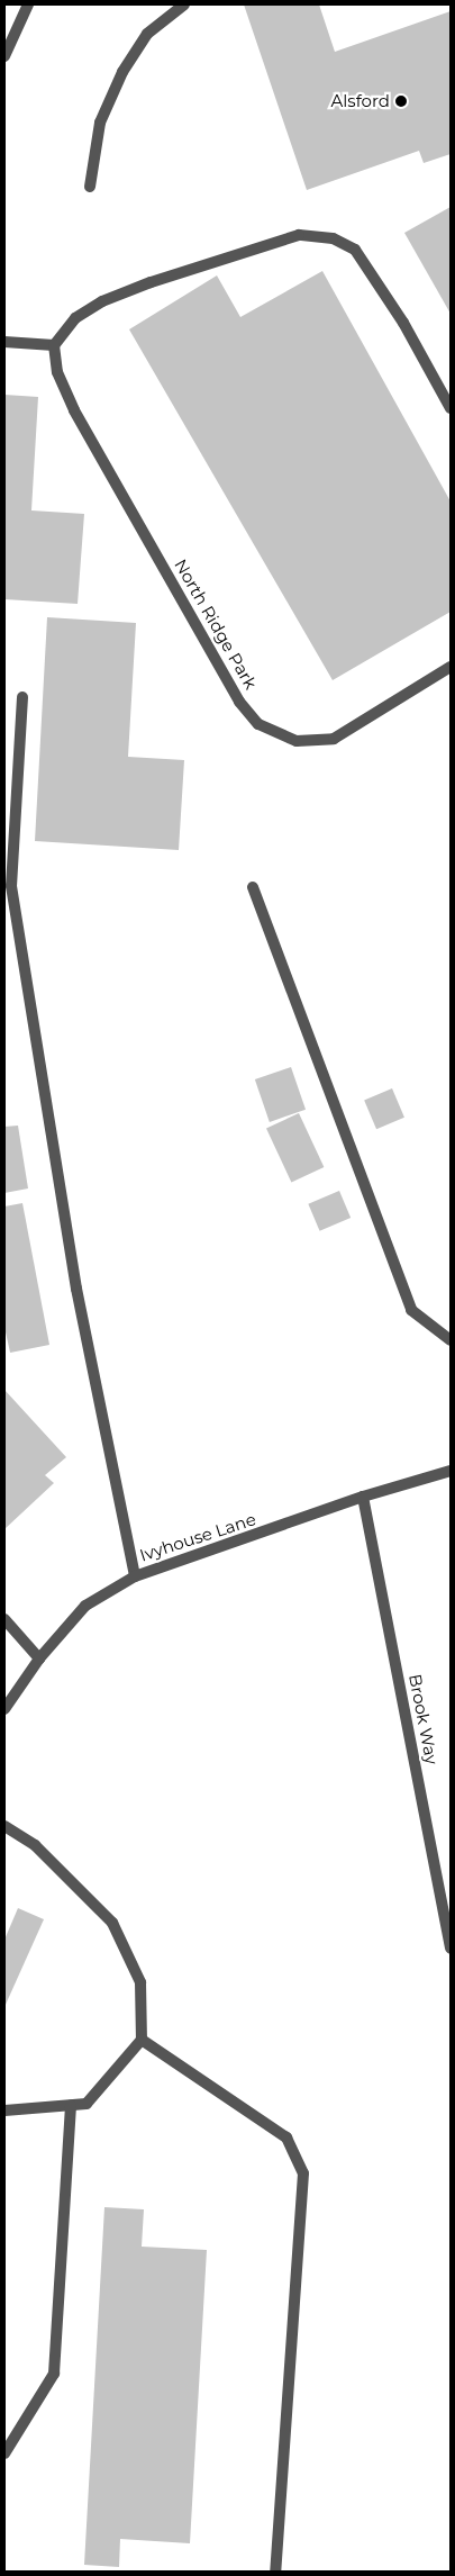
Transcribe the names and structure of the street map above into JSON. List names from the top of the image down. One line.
{"streets":{"street":["North Ridge Park","Ivyhouse Lane","Brook Way"]},"crossings":[["Ivyhouse Lane","Brook Way"]],"places":["Alsford"]}
